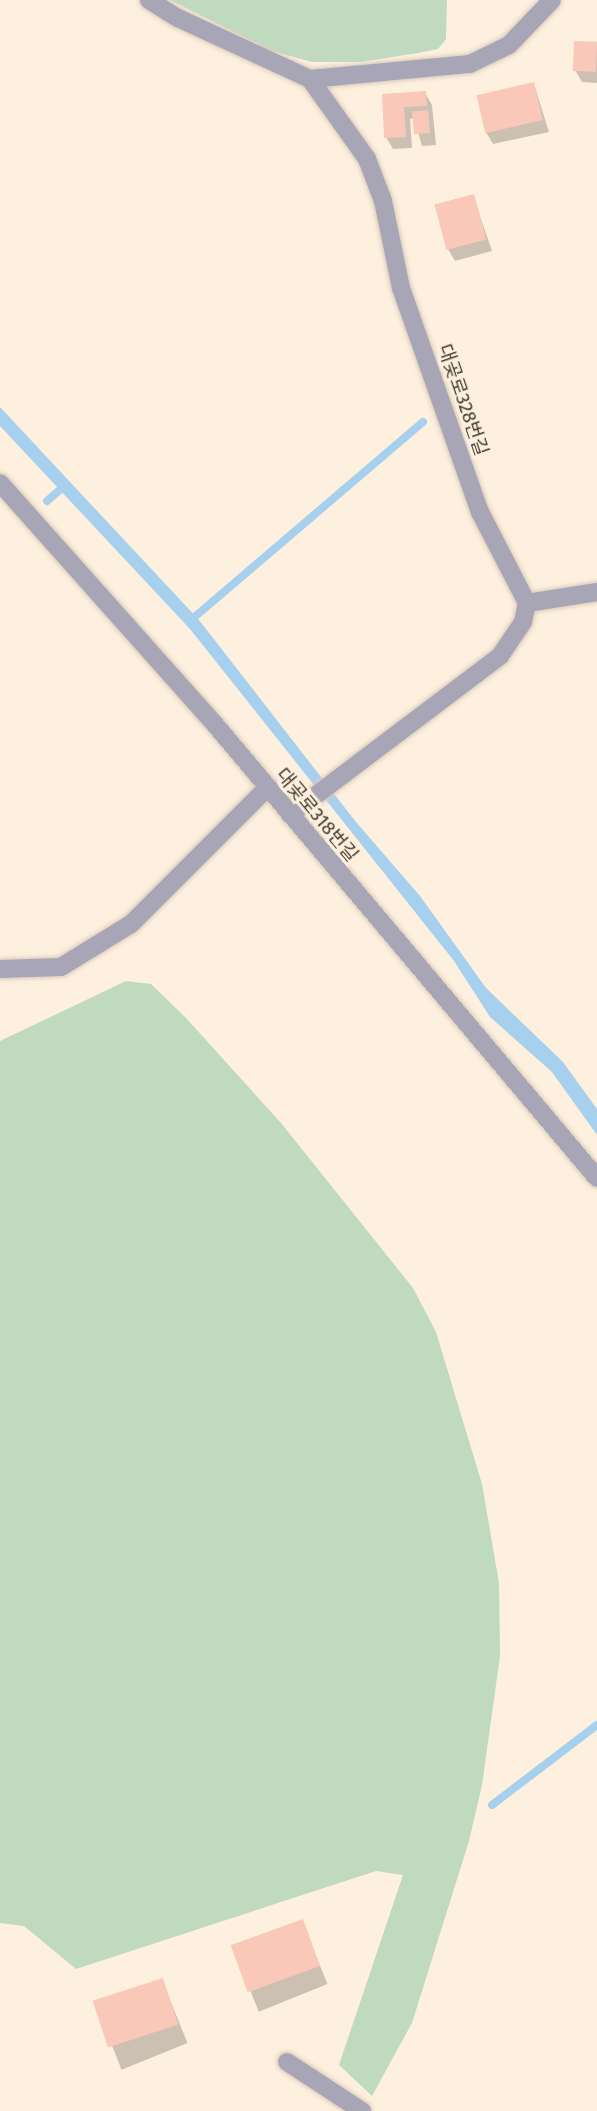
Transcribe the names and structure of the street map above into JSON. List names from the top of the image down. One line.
{"streets":{"street":["대곶로328번길","대곶로318번길"]}}
